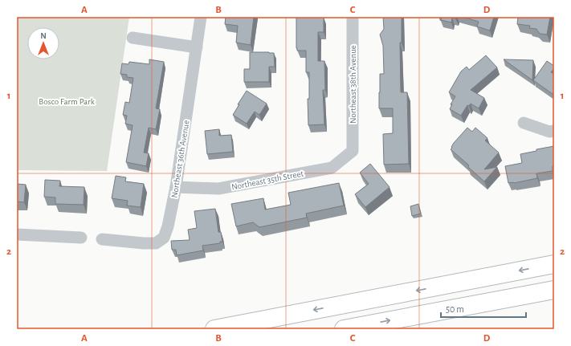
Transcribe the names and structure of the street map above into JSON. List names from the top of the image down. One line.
{"streets":{"street":["Northeast 38th Avenue","Northeast 36th Avenue","Northeast 35th Street"]},"crossings":[["Northeast 38th Avenue","Northeast 35th Street"],["Northeast 36th Avenue","Northeast 35th Street"]],"parks":["Bosco Farm Park"],"scale_bar":"50 m","north":"top","grid":{"columns":["A","B","C","D"],"rows":["1","2"]}}
